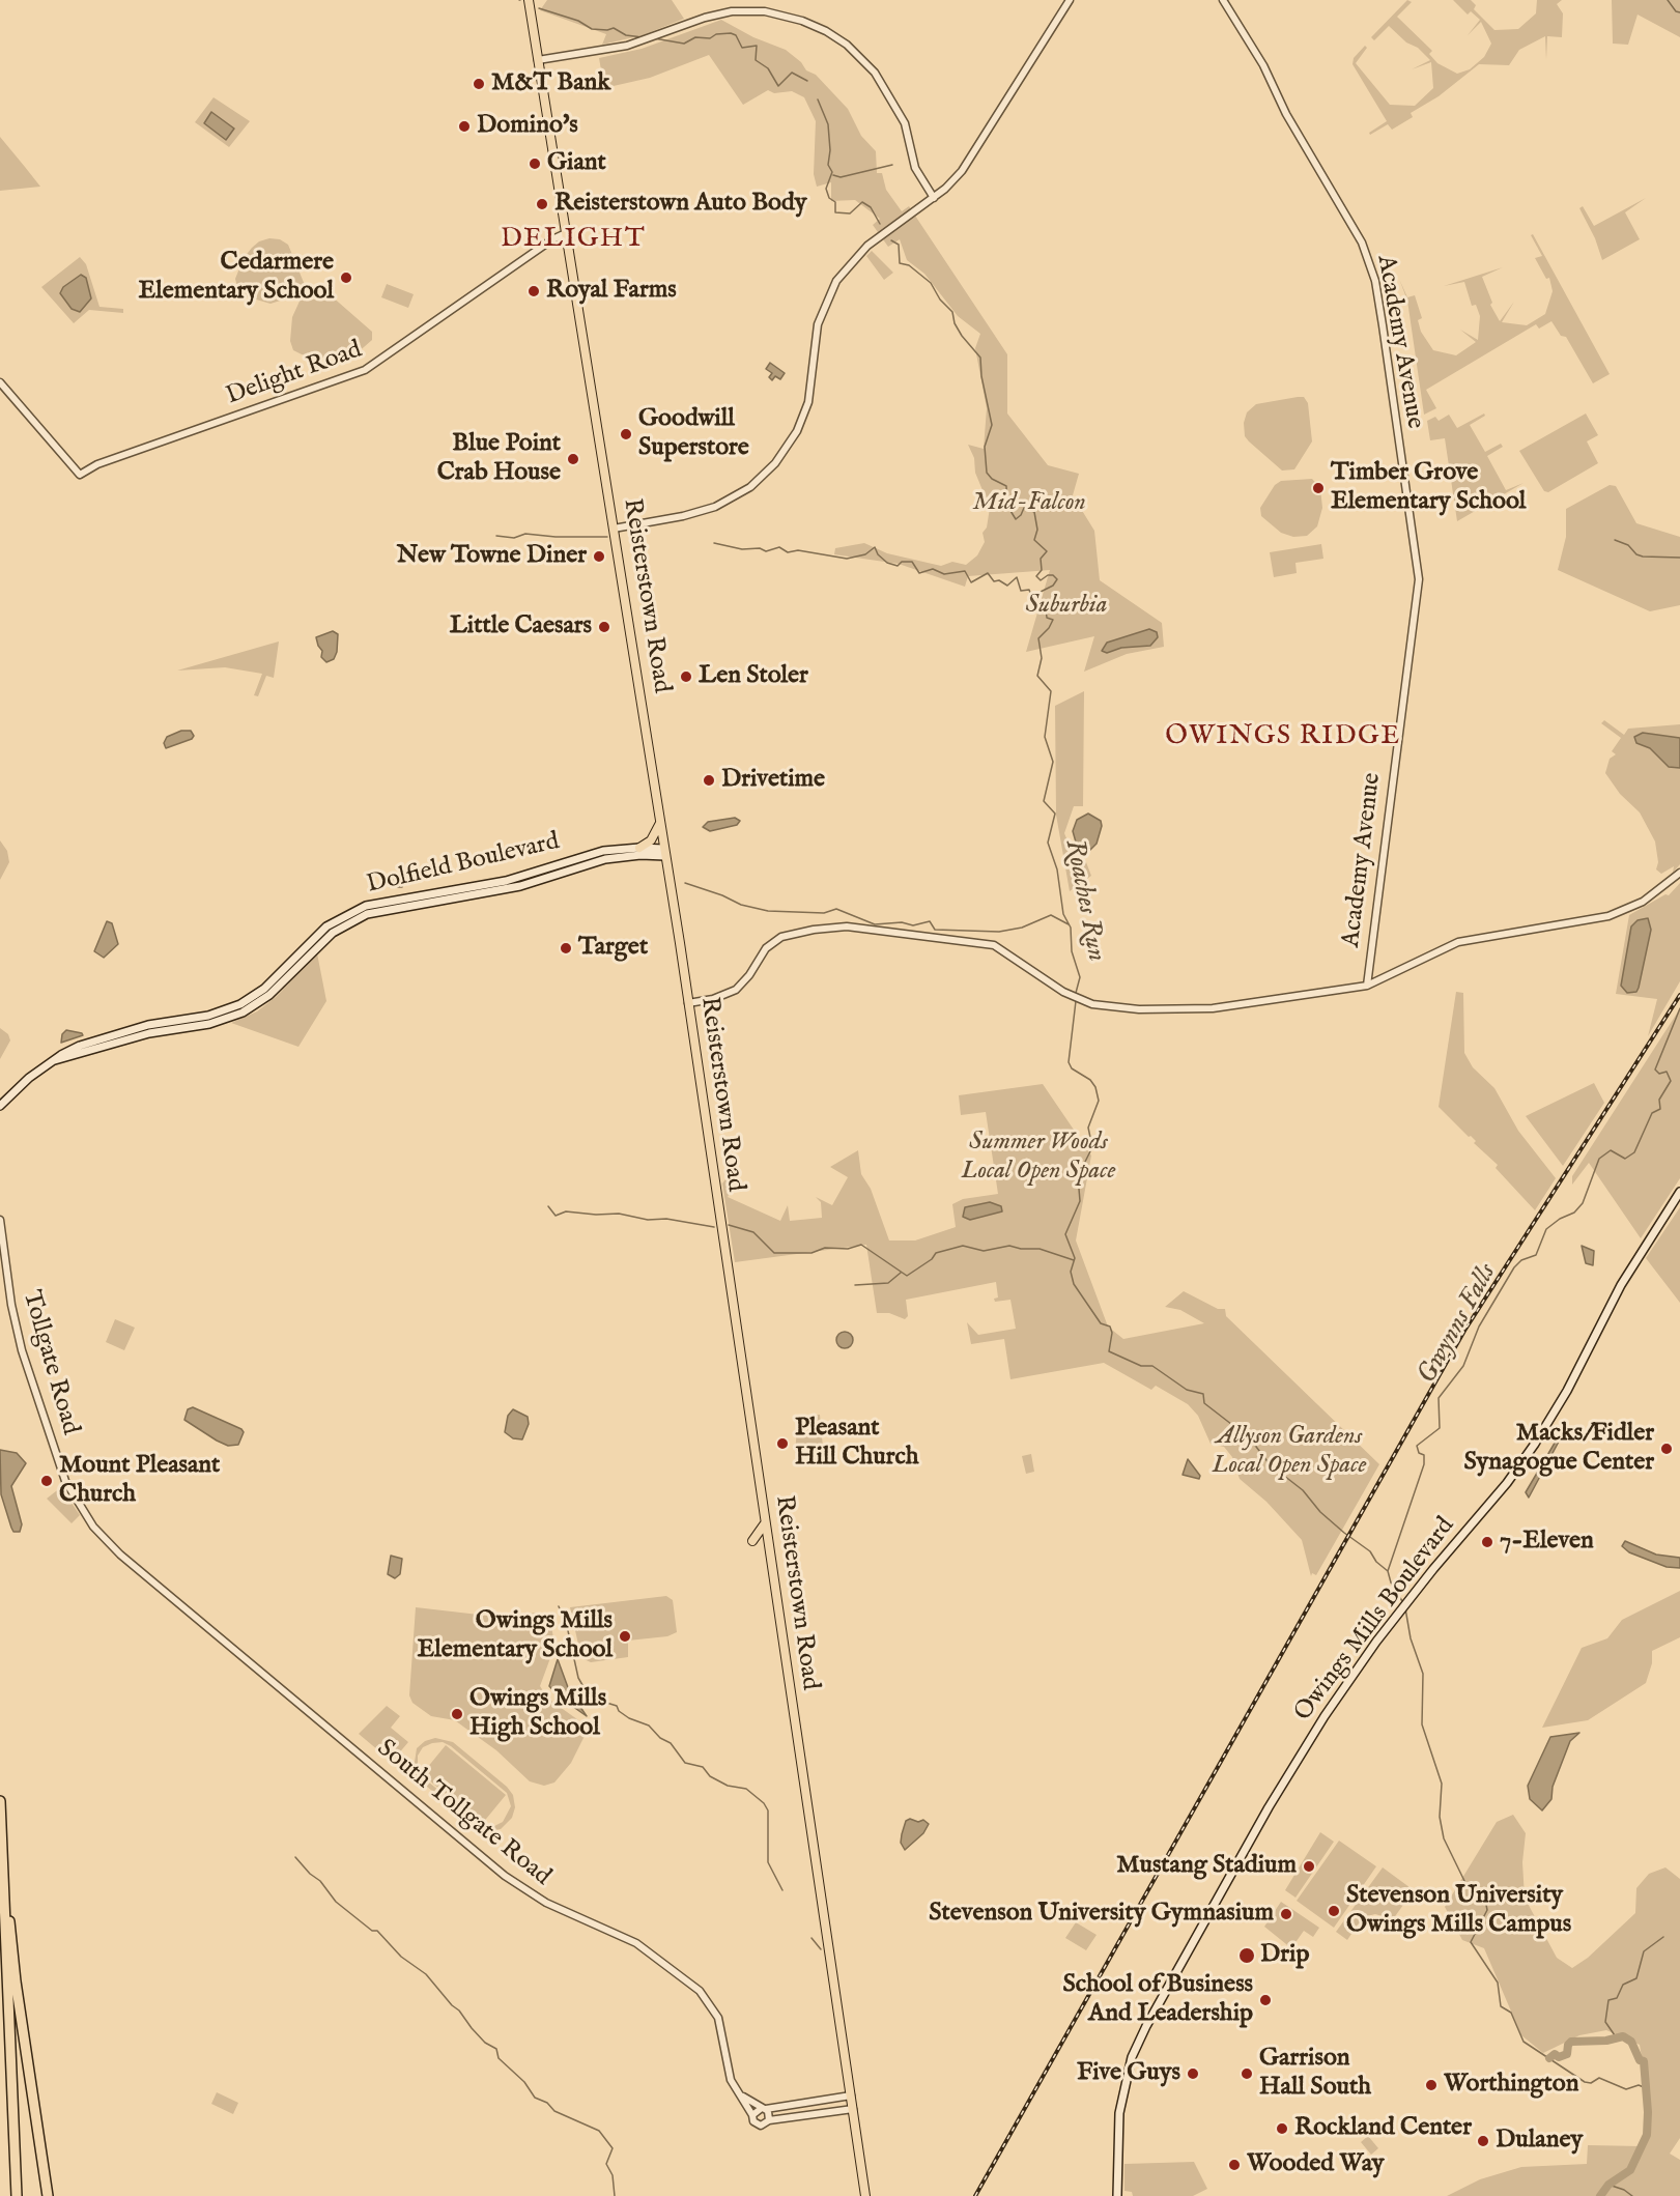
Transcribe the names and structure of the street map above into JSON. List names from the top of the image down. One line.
{"streets":{"main road":["Reisterstown Road","Dolfield Boulevard","Owings Mills Boulevard"],"street":["Academy Avenue","Delight Road","Tollgate Road","South Tollgate Road"]},"crossings":[["Delight Road","Reisterstown Road"],["Reisterstown Road","Dolfield Boulevard"],["Tollgate Road","South Tollgate Road"]],"districts":["DELIGHT","OWINGS RIDGE"],"water":["Roaches Run","Gwynns Falls"],"parks":["Mid-Falcon","Suburbia","Summer Woods Local Open Space","Allyson Gardens Local Open Space"],"places":["M&T Bank","Domino's","Giant","Reisterstown Auto Body","Cedarmere Elementary School","Royal Farms","Goodwill Superstore","Blue Point Crab House","Timber Grove Elementary School","New Towne Diner","Little Caesars","Len Stoler","Drivetime","Target","Pleasant Hill Church","Macks/Fidler Synagogue Center","Mount Pleasant Church","7-Eleven","Owings Mills Elementary School","Owings Mills High School","Mustang Stadium","Stevenson University Owings Mills Campus","Stevenson University Gymnasium","Drip","School of Business And Leadership","Five Guys","Garrison Hall South","Worthington","Rockland Center","Dulaney","Wooded Way"]}
